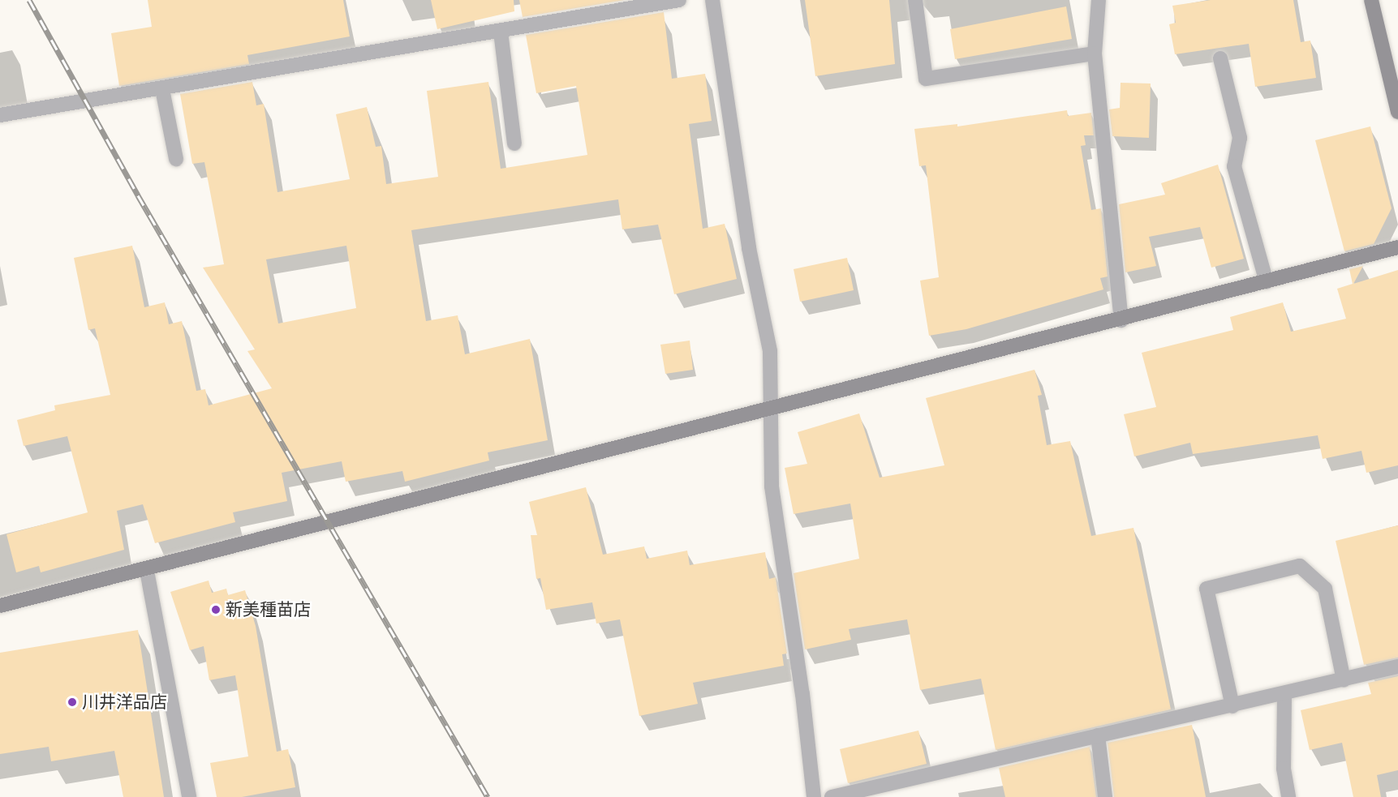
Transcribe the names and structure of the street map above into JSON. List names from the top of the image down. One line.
{"places":["新美種苗店","川井洋品店"]}
